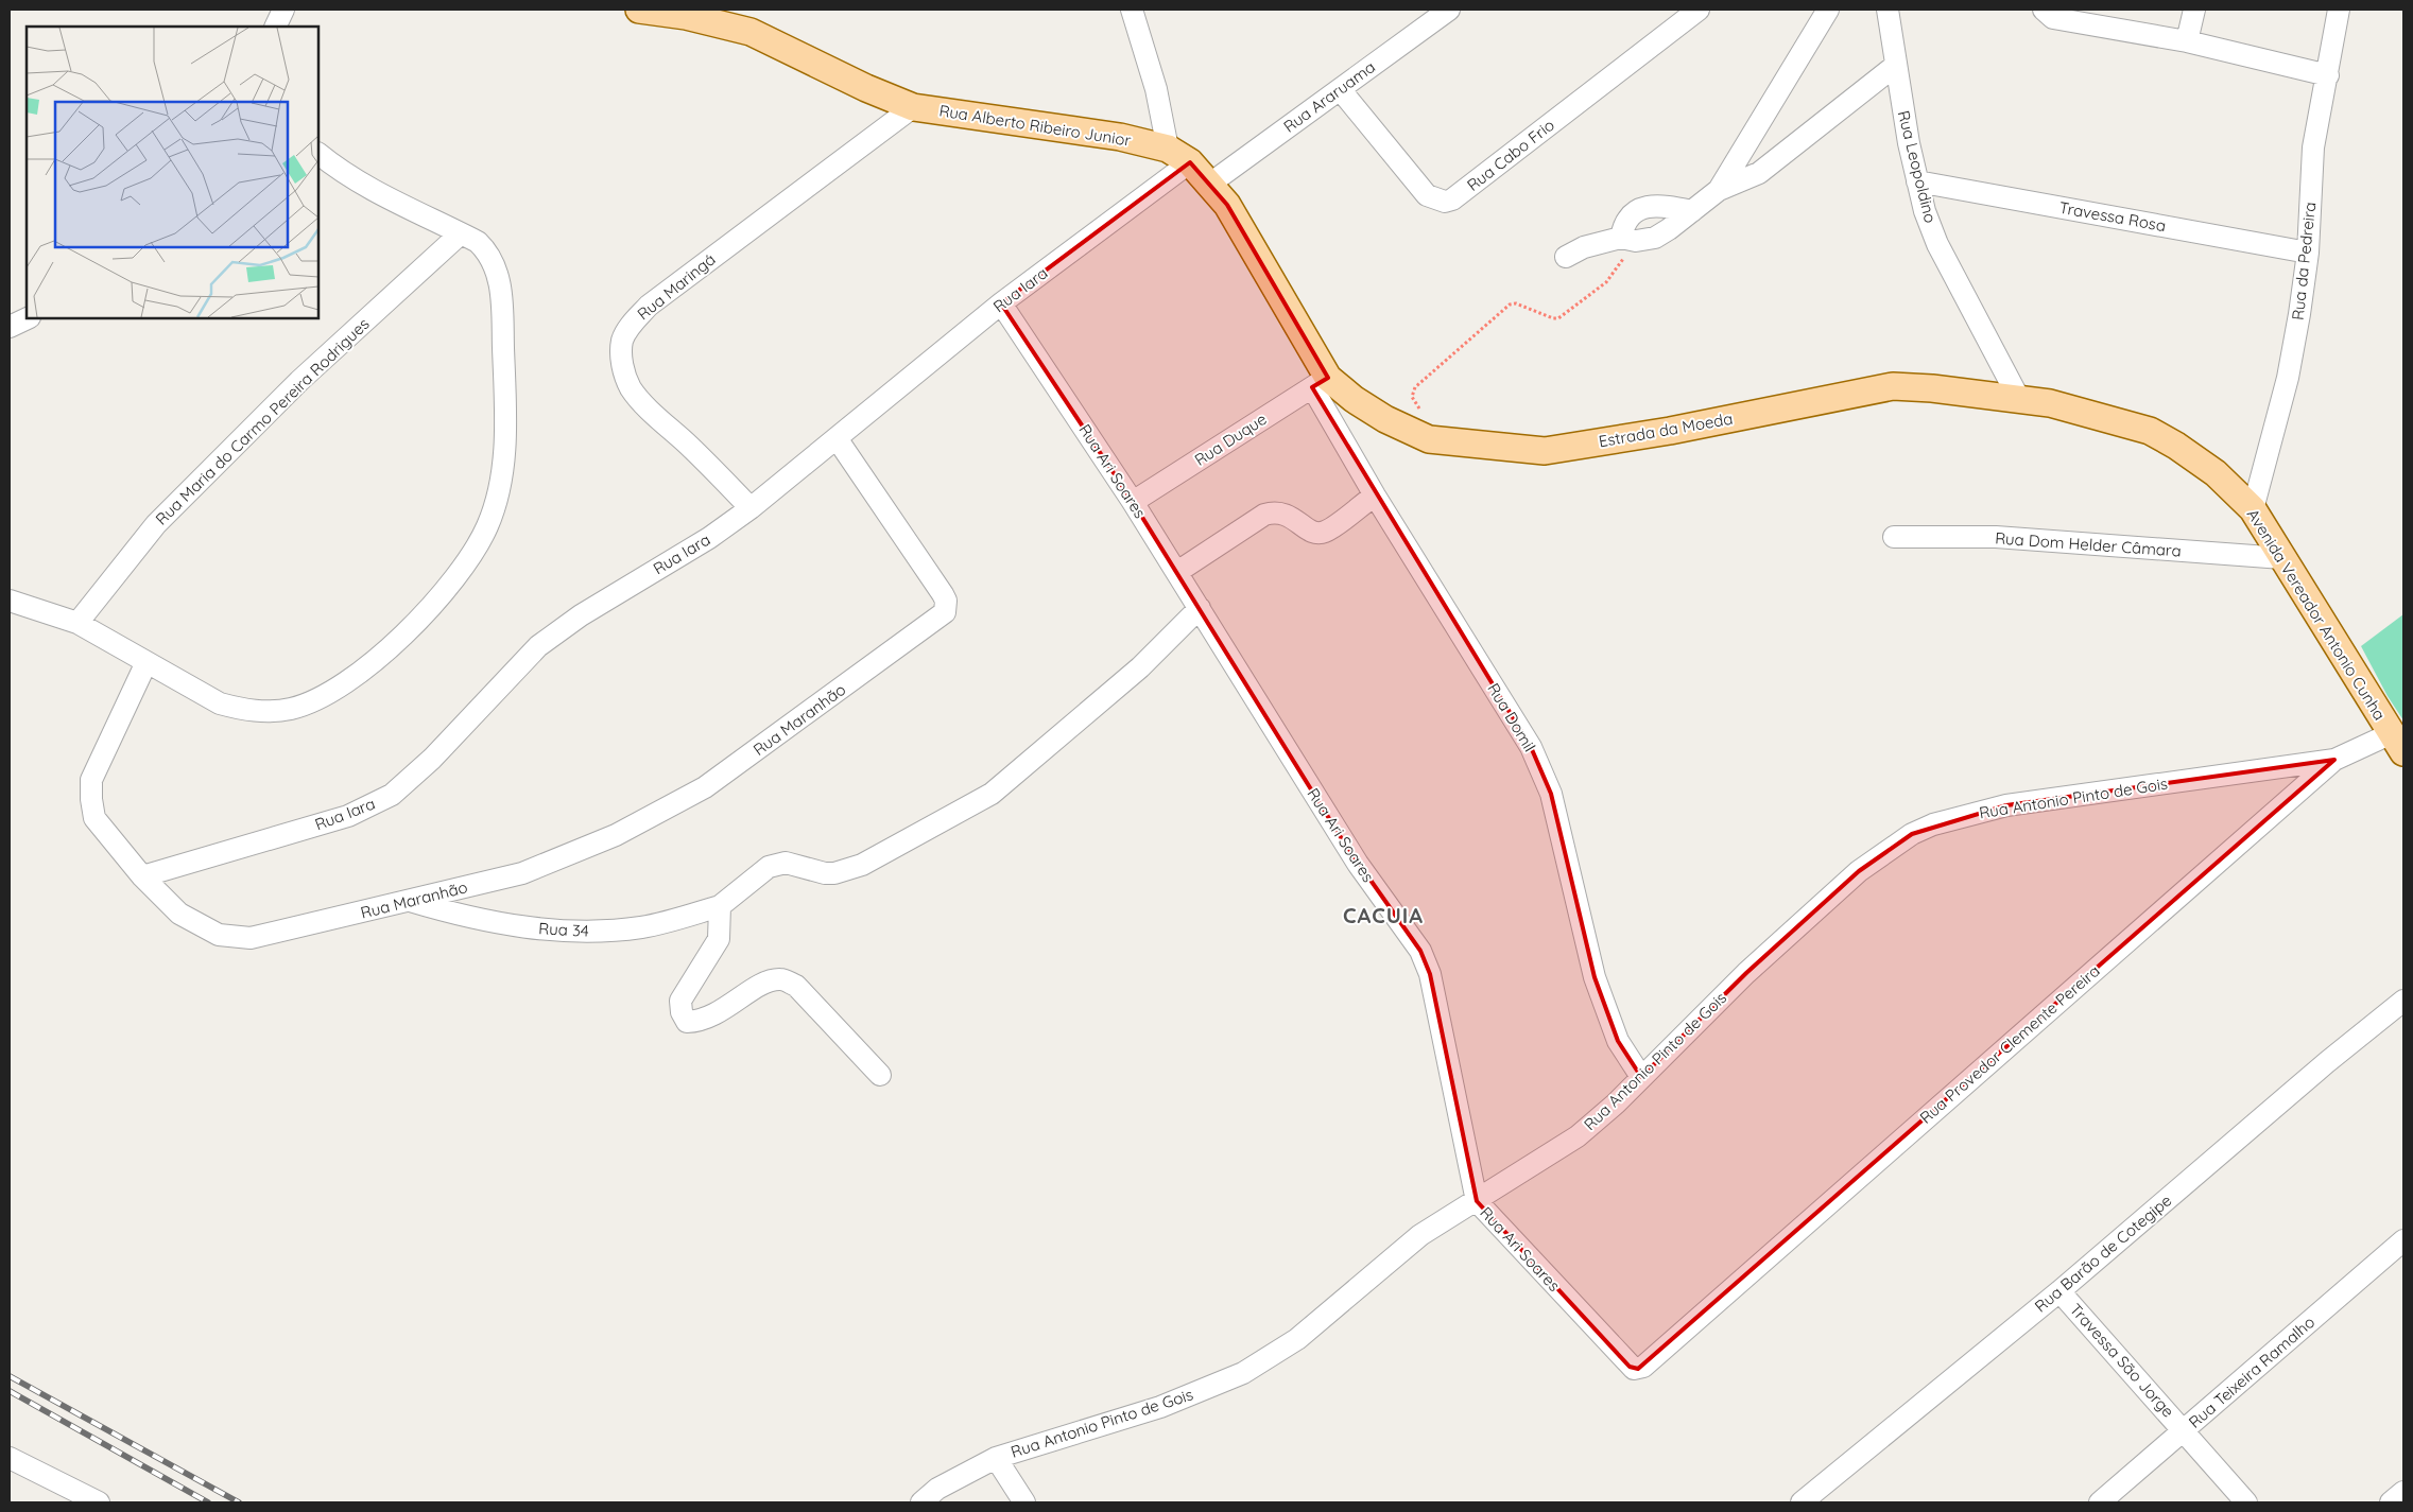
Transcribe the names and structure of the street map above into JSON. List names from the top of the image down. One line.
{"streets":{"main road":["Rua Alberto Ribeiro Junior","Estrada da Moeda","Avenida Vereador Antonio Cunha"],"street":["Rua Araruama","Rua Cabo Frio","Rua Leopoldino","Travessa Rosa","Rua da Pedreira","Rua Maringá","Rua Iara","Rua Maria do Carmo Pereira Rodrigues","Rua Duque","Rua Ari Soares","Rua Dom Helder Câmara","Rua Domil","Rua Maranhão","Rua Antonio Pinto de Gois","Rua 34","Rua Provedor Clemente Pereira","Rua Barão de Cotegipe","Travessa São Jorge","Rua Teixeira Ramalho"]},"crossings":[["Rua Araruama","Rua Alberto Ribeiro Junior"],["Rua Araruama","Rua Cabo Frio"],["Rua Alberto Ribeiro Junior","Rua Maringá"],["Rua Alberto Ribeiro Junior","Rua Iara"],["Rua Alberto Ribeiro Junior","Estrada da Moeda"],["Rua Alberto Ribeiro Junior","Rua Duque"],["Rua Alberto Ribeiro Junior","Rua Domil"],["Rua Leopoldino","Travessa Rosa"],["Rua Leopoldino","Estrada da Moeda"],["Rua Leopoldino","Avenida Vereador Antonio Cunha"],["Travessa Rosa","Rua da Pedreira"],["Rua da Pedreira","Avenida Vereador Antonio Cunha"],["Rua Maringá","Rua Iara"],["Rua Iara","Rua Ari Soares"],["Rua Iara","Rua Maranhão"],["Estrada da Moeda","Rua Duque"],["Estrada da Moeda","Avenida Vereador Antonio Cunha"],["Estrada da Moeda","Rua Domil"],["Rua Duque","Rua Ari Soares"],["Rua Duque","Rua Domil"],["Rua Ari Soares","Rua Antonio Pinto de Gois"],["Rua Ari Soares","Rua Provedor Clemente Pereira"],["Rua Dom Helder Câmara","Avenida Vereador Antonio Cunha"],["Avenida Vereador Antonio Cunha","Rua Provedor Clemente Pereira"],["Rua Domil","Rua Antonio Pinto de Gois"],["Rua Maranhão","Rua 34"],["Rua Antonio Pinto de Gois","Rua Provedor Clemente Pereira"],["Rua Barão de Cotegipe","Travessa São Jorge"],["Travessa São Jorge","Rua Teixeira Ramalho"]],"districts":["CACUIA"]}
